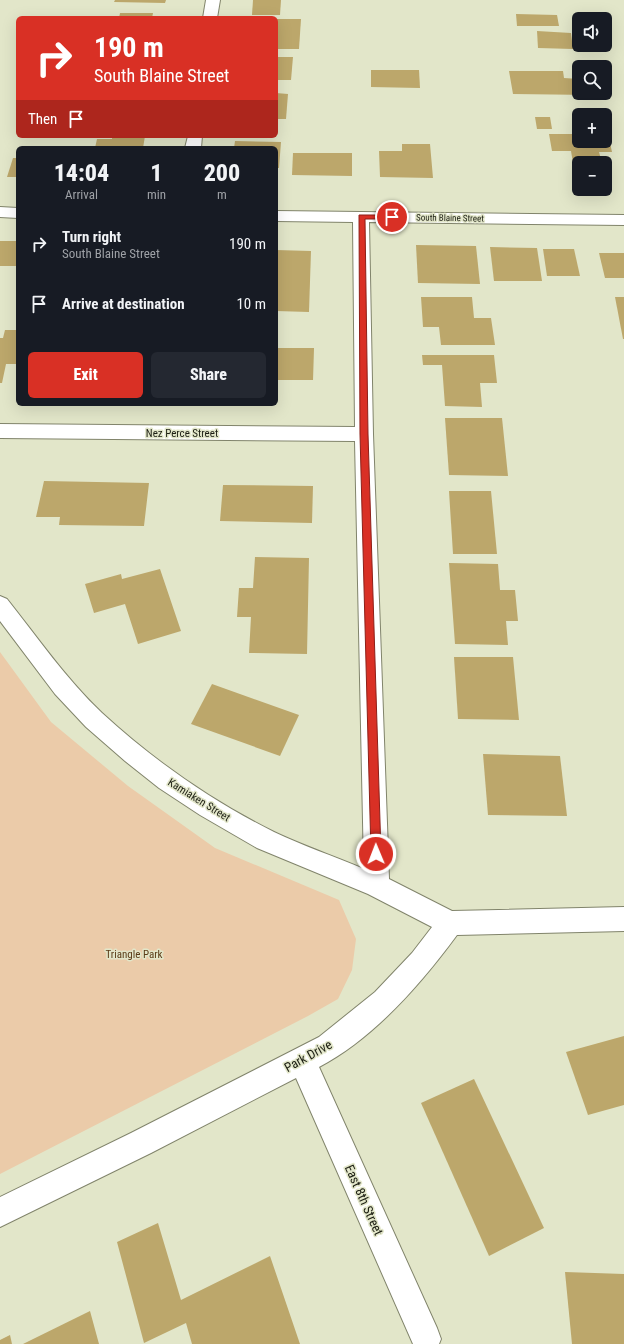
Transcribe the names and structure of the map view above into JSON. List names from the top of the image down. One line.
{"streets":{"street":["South Blaine Street","Nez Perce Street","Kamiaken Street","Park Drive","East 8th Street"]},"crossings":[["Kamiaken Street","Park Drive"],["Park Drive","East 8th Street"]],"parks":["Triangle Park"],"page":{"map_buttons":["+","−"],"turn":["190 m","South Blaine Street"],"then":"Then","eta":["14:04","Arrival","1","min","200","m"],"list":[{"name":"Turn right","note":"South Blaine Street","value":"190 m"},{"name":"Arrive at destination","value":"10 m"}],"buttons":["Exit","Share"]}}
